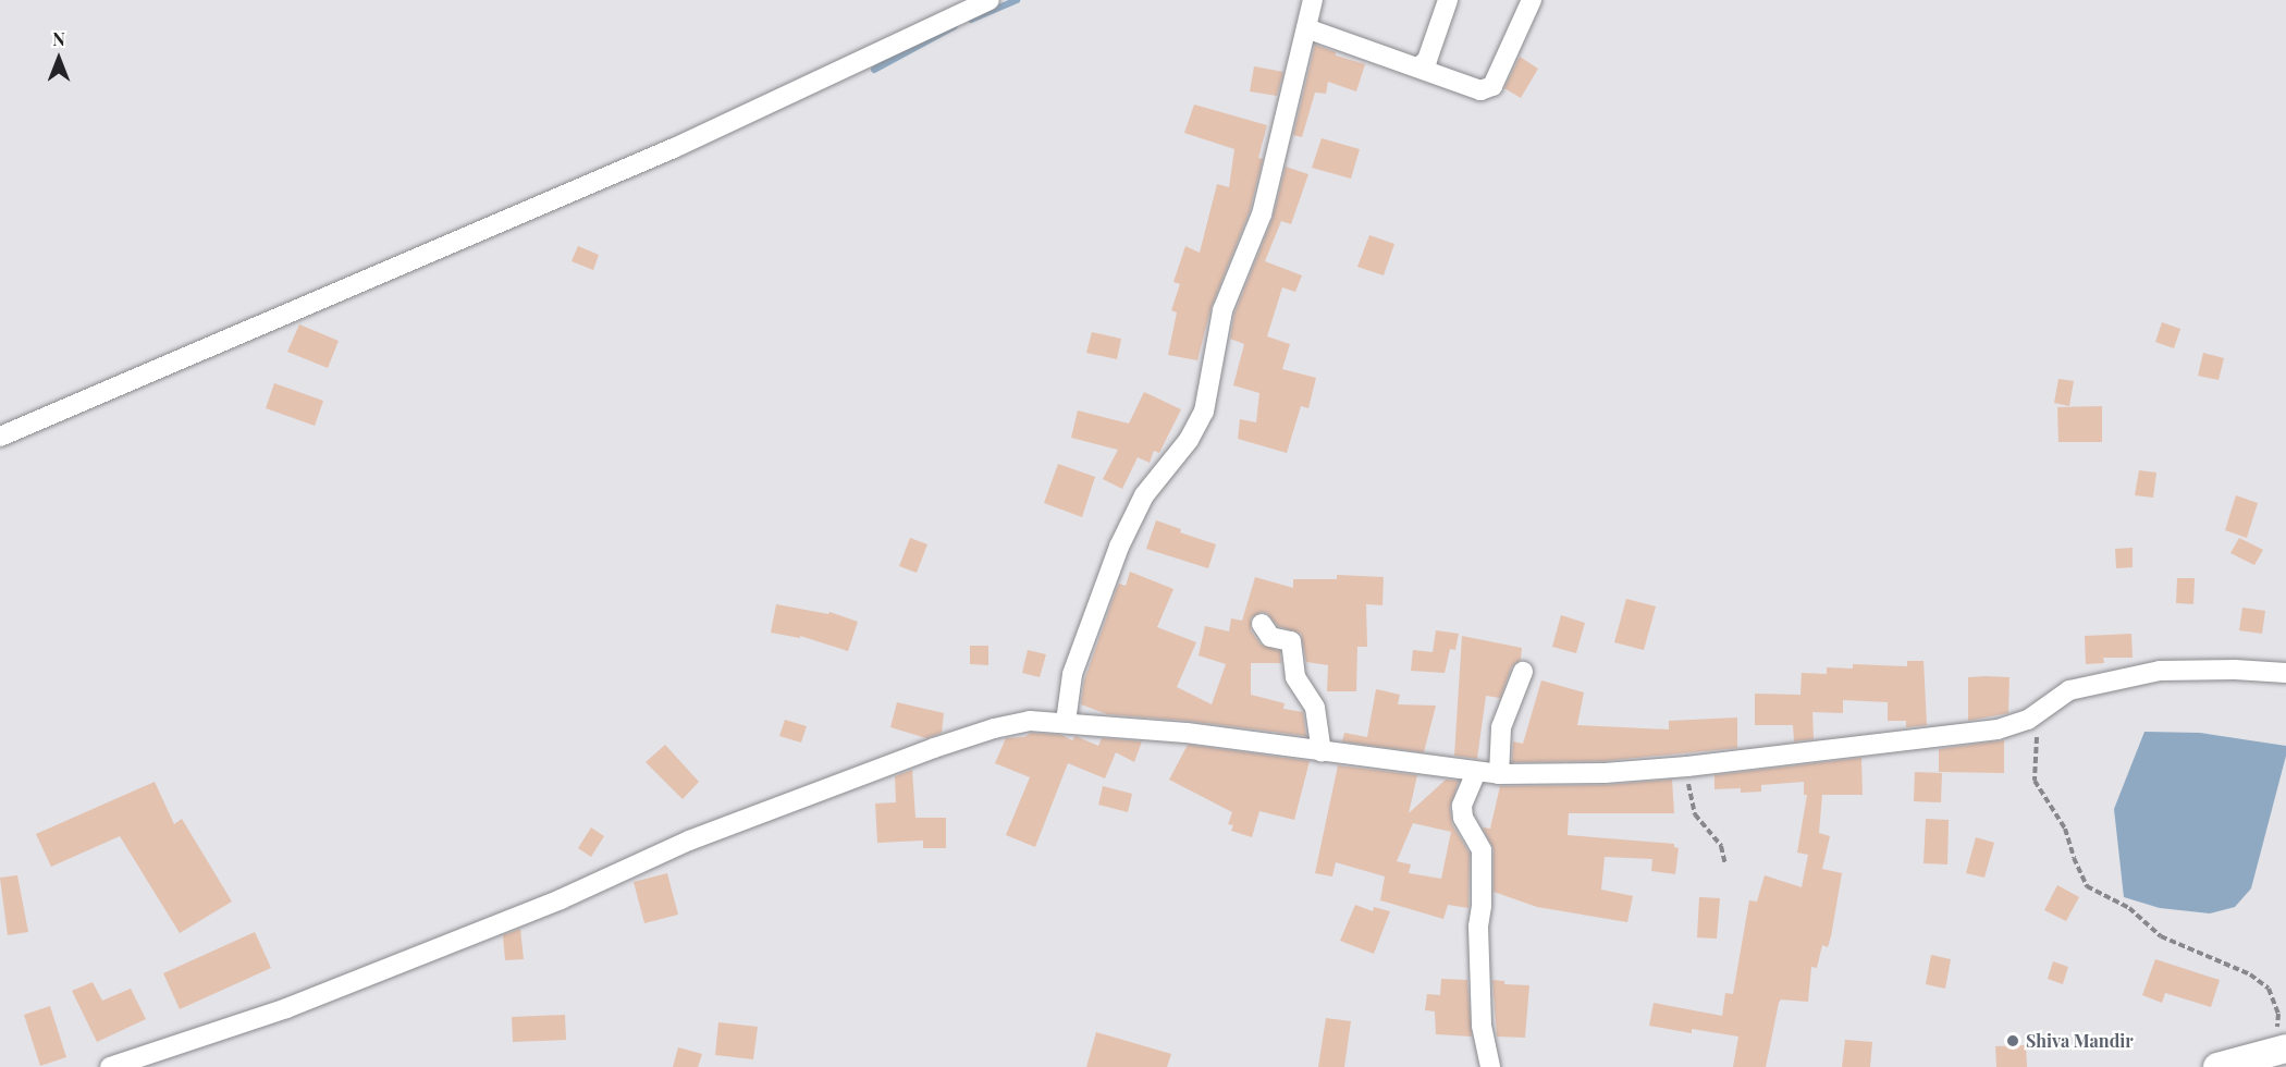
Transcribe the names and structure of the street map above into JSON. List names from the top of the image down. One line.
{"places":["Shiva Mandir"],"north":"top"}
